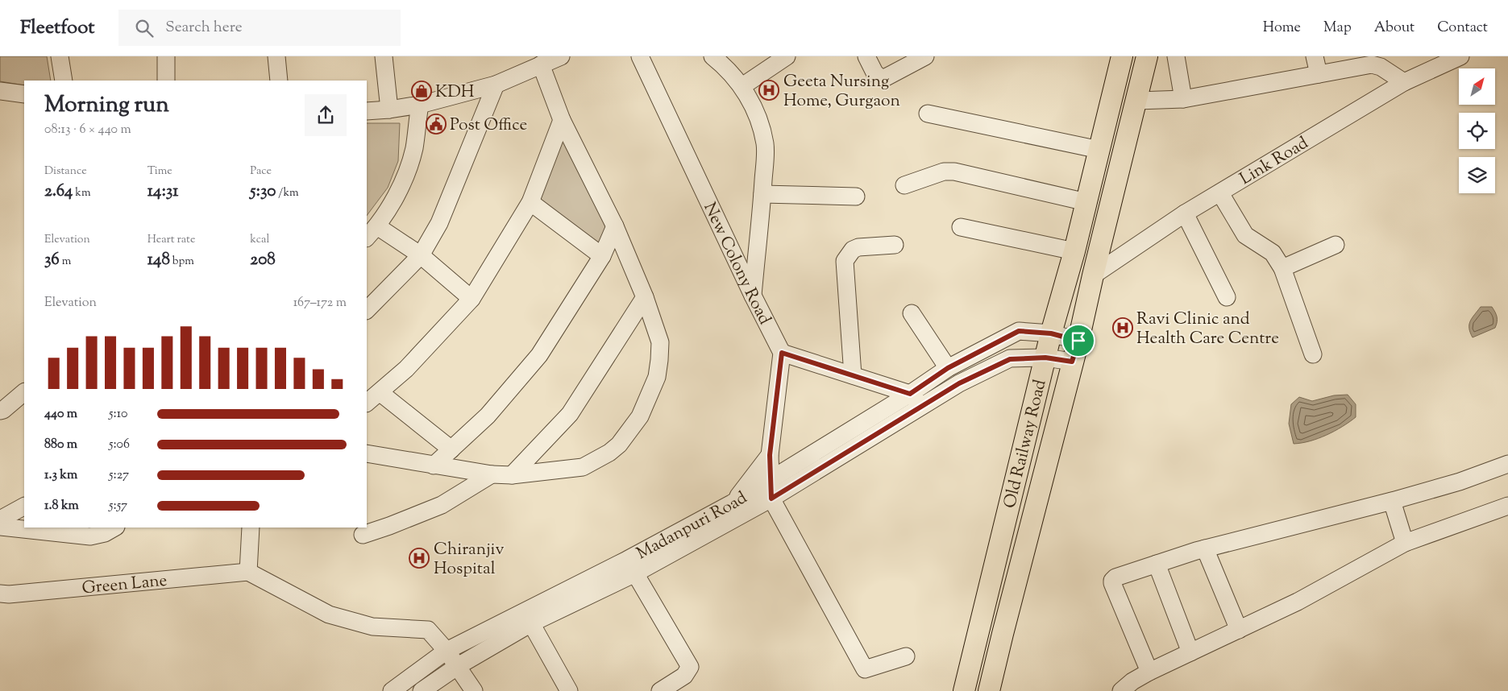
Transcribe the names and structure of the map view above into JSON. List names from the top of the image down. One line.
{"streets":{"main road":["Old Railway Road"],"street":["Link Road","New Colony Road","Madanpuri Road","Green Lane"]},"crossings":[["Link Road","Old Railway Road"],["Old Railway Road","Madanpuri Road"]],"places":{"hospital":["Geeta Nursing Home, Gurgaon","Ravi Clinic and Health Care Centre","Chiranjiv Hospital"],"shop":["KDH"],"public building":["Post Office"]},"north":"top right","page":{"header":"Fleetfoot","search":"Search here","nav":["Home","Map","About","Contact"],"heading":["Morning run","08:13 · 6 × 440 m"],"stats":[["Distance","2.64 km"],["Time","14:31"],["Pace","5:30 /km"],["Elevation","36 m"],["Heart rate","148 bpm"],["kcal","208"]],"chart":["Elevation","167–172 m"],"list":[{"name":"440 m","note":"5:10"},{"name":"880 m","note":"5:06"},{"name":"1.3 km","note":"5:27"},{"name":"1.8 km","note":"5:57"}]}}
